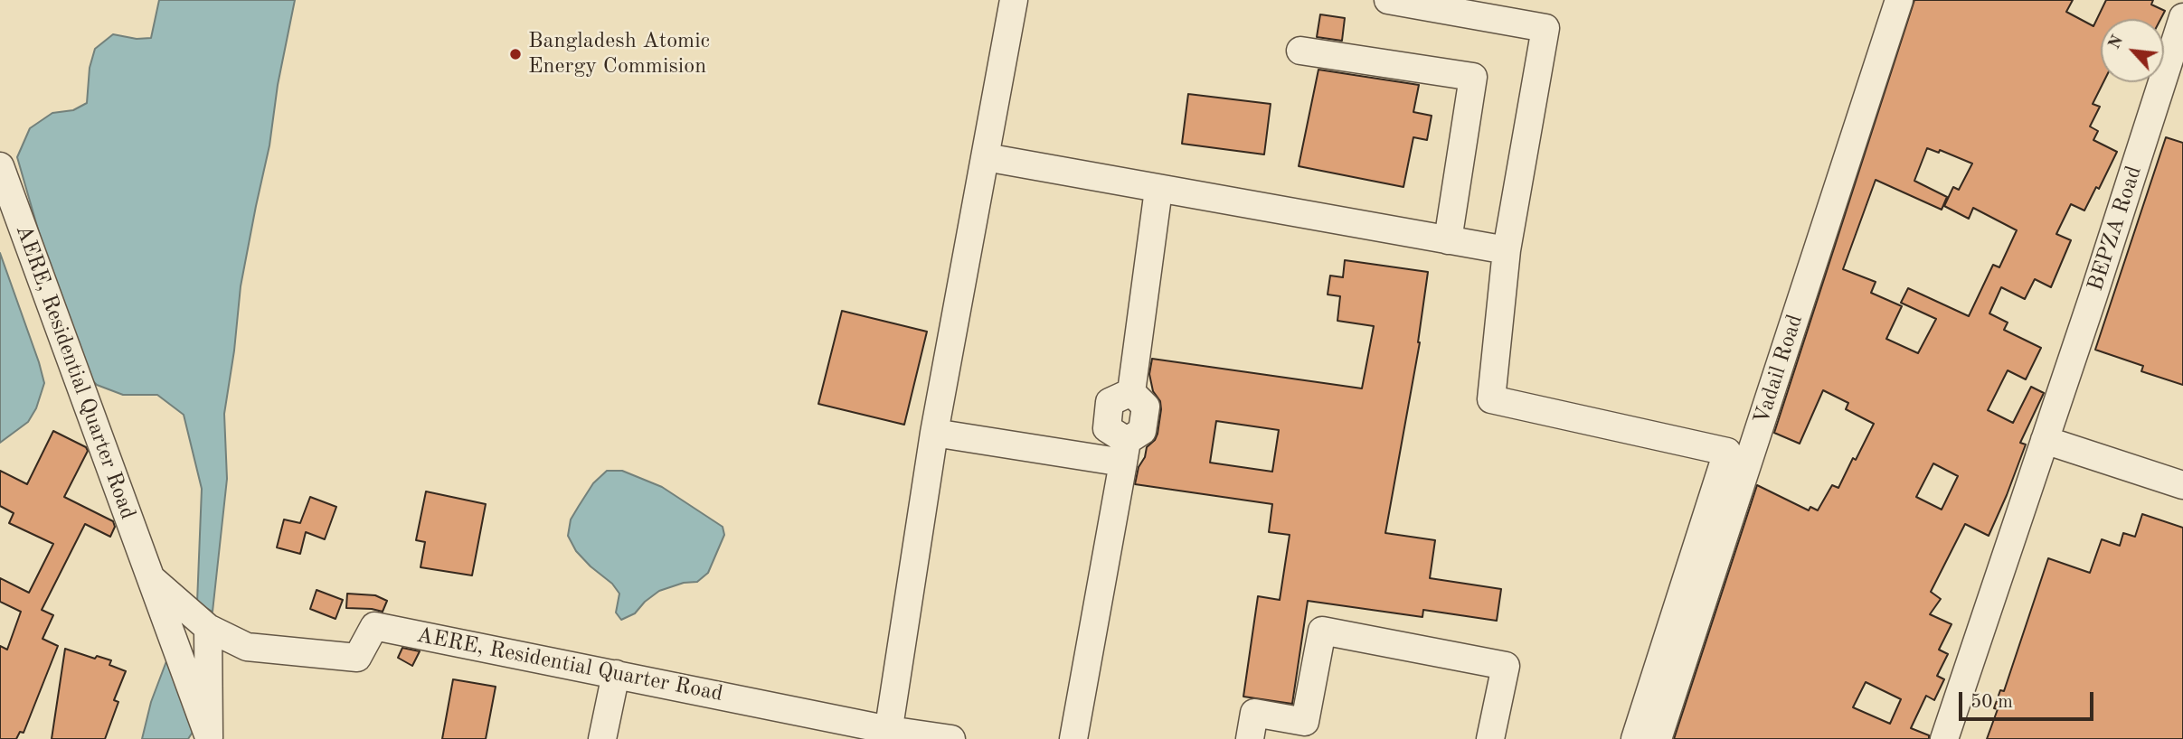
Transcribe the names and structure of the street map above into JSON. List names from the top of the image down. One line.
{"streets":{"street":["BEPZA Road","Vadail Road","AERE, Residential Quarter Road"]},"places":["Bangladesh Atomic Energy Commision"],"scale_bar":"50 m","north":"top left"}
